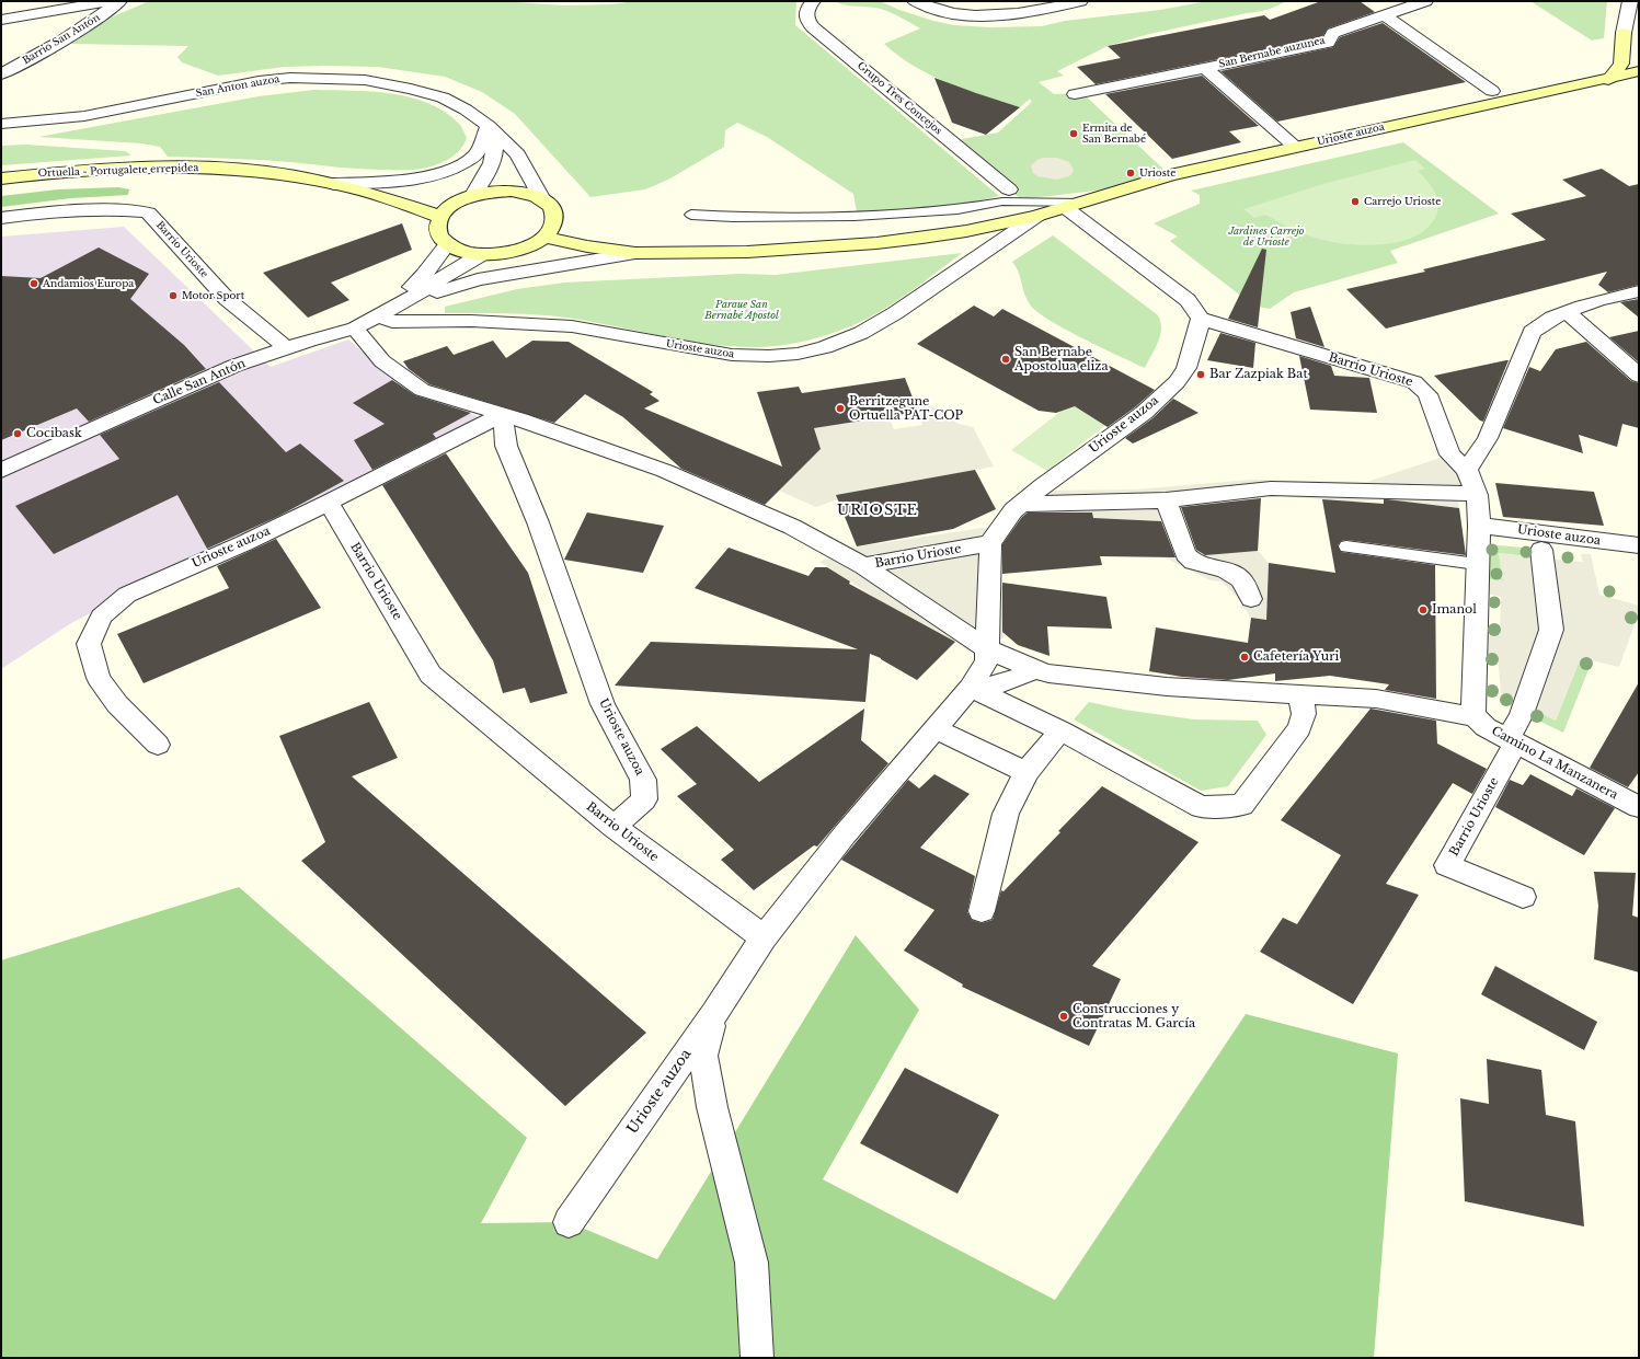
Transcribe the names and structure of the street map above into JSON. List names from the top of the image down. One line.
{"streets":{"street":["Barrio San Antón","San Bernabe auzunea","San Anton auzoa","Grupo Tres Concejos","Urioste auzoa","Ortuella - Portugalete errepidea","Barrio Urioste","Calle San Antón","Camino La Manzanera"]},"crossings":[["San Bernabe auzunea","Urioste auzoa"],["Urioste auzoa","Barrio Urioste"],["Urioste auzoa","Calle San Antón"],["Barrio Urioste","Calle San Antón"],["Barrio Urioste","Camino La Manzanera"]],"districts":["URIOSTE"],"parks":["Jardines Carrejo de Urioste","Parque San Bernabé Apostol"],"places":["Ermita de San Bernabé","Urioste","Carrejo Urioste","Andamios Europa","Motor Sport","San Bernabe Apostolua eliza","Bar Zazpiak Bat","Berritzegune Ortuella PAT-COP","Cocibask","Imanol","Cafetería Yuri","Construcciones y Contratas M. García"]}
